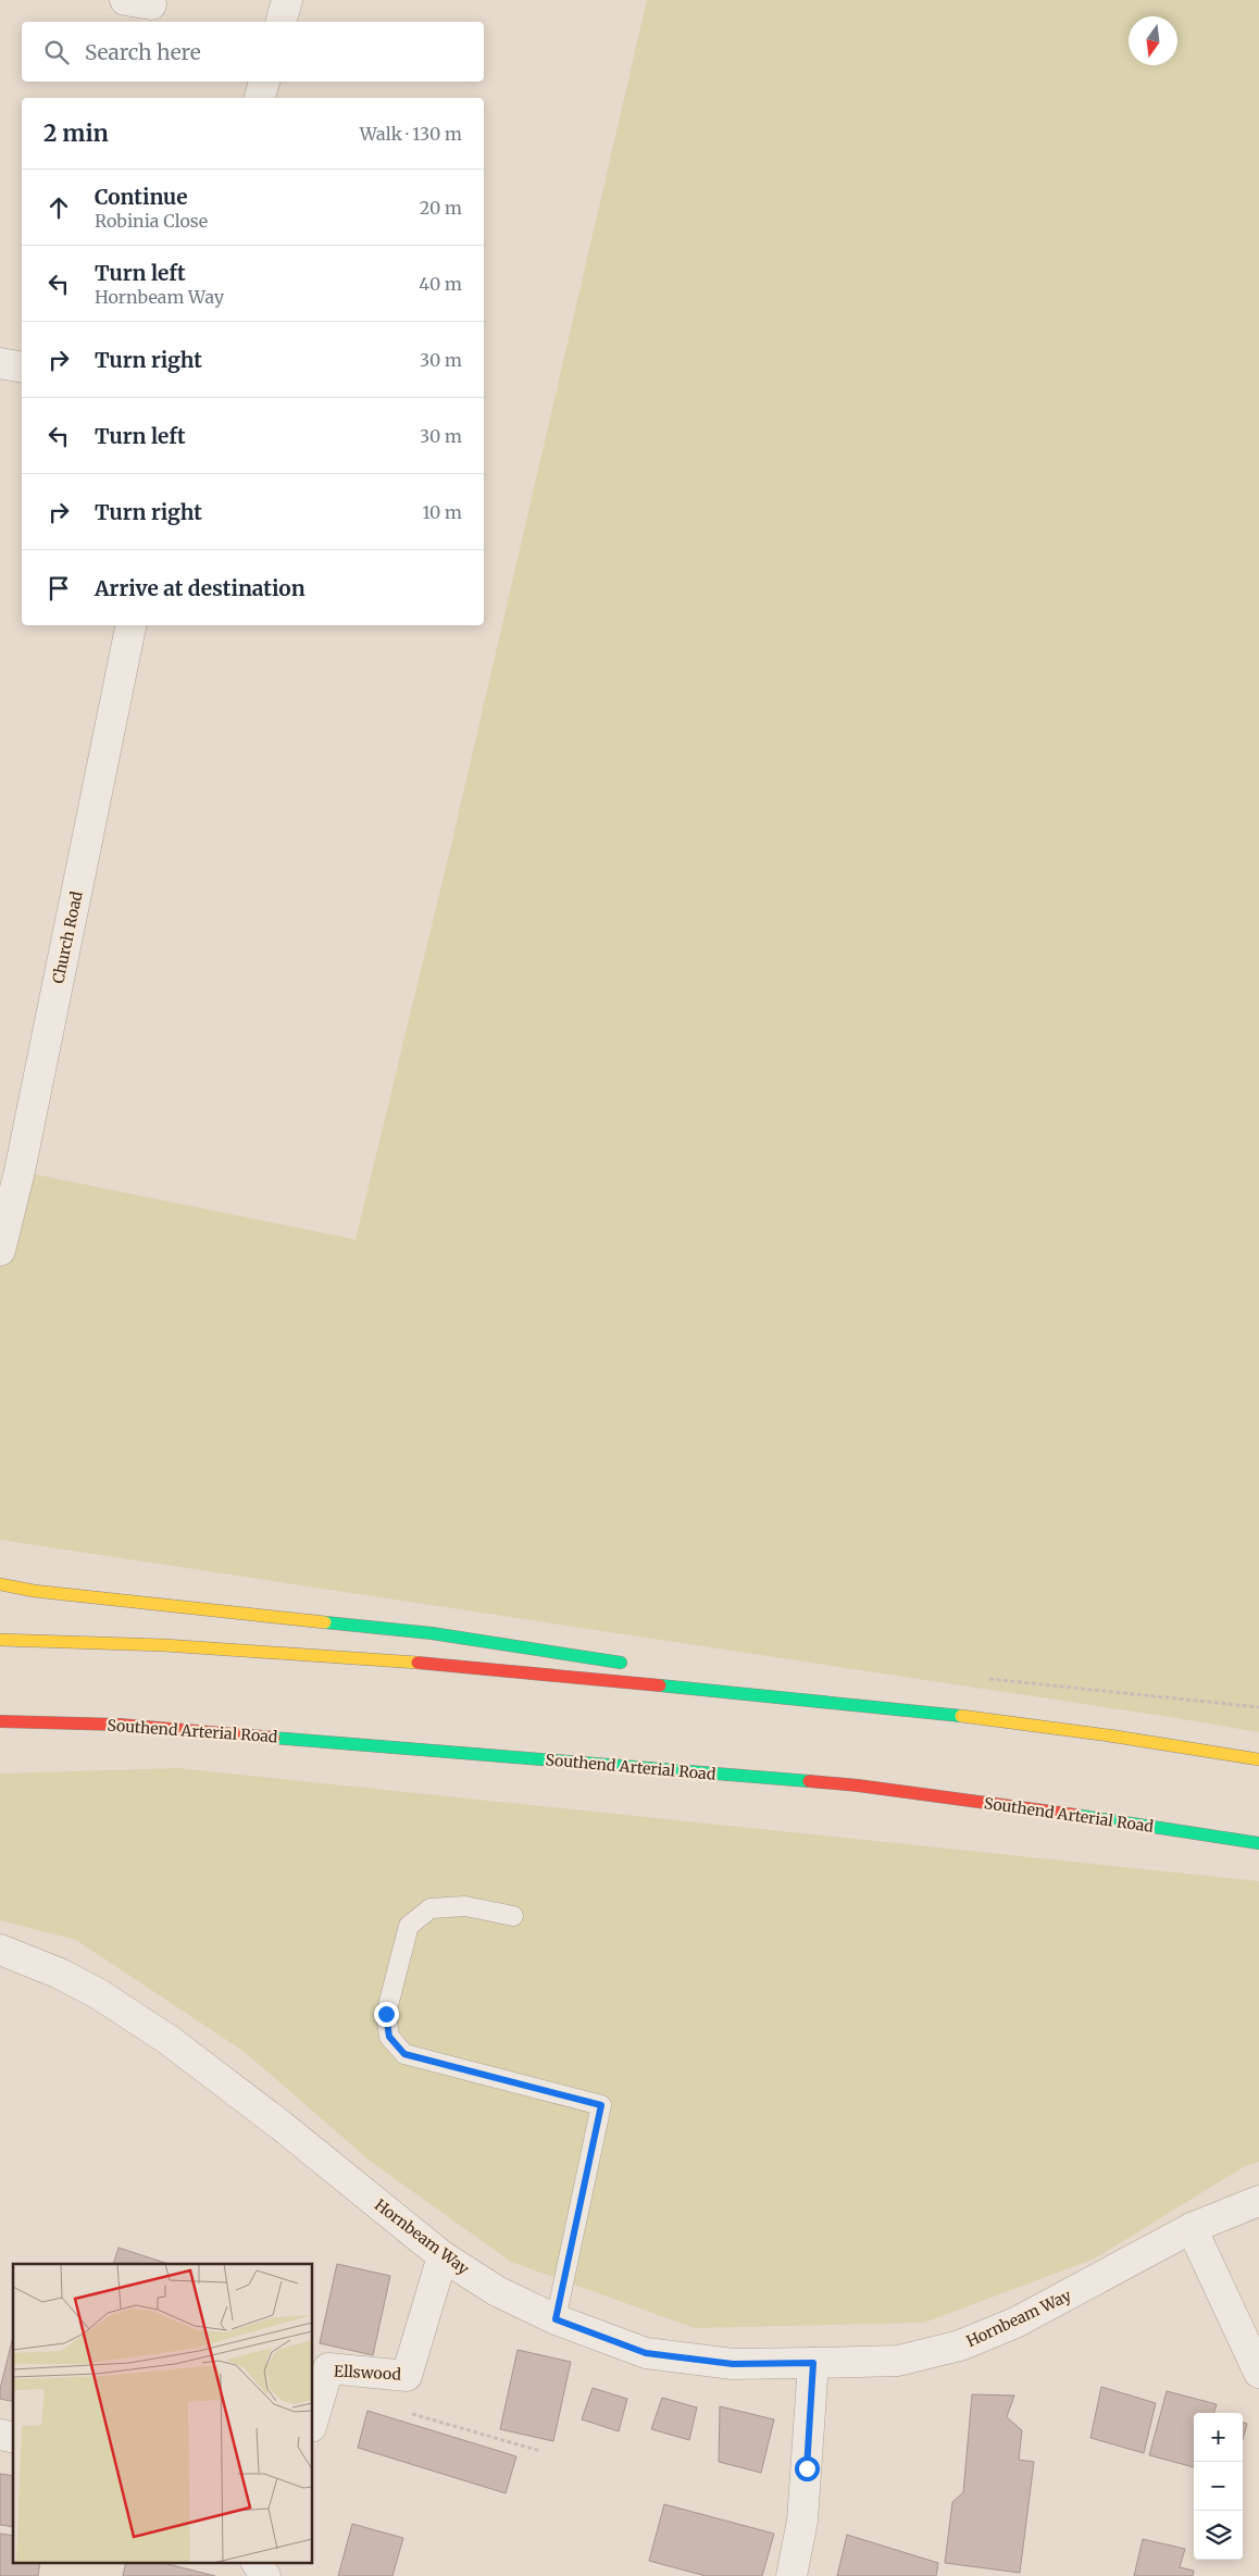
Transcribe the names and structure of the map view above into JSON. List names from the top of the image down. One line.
{"streets":{"highway":["Southend Arterial Road"],"street":["Church Road","Hornbeam Way","Ellswood"]},"crossings":[["Hornbeam Way","Ellswood"]],"north":"bottom","page":{"search":"Search here","heading":["2 min","Walk · 130 m"],"list":[["Continue","Robinia Close","20 m"],["Turn left","Hornbeam Way","40 m"],["Turn right","30 m"],["Turn left","30 m"],["Turn right","10 m"],"Arrive at destination"],"map_buttons":["+","−"]}}
